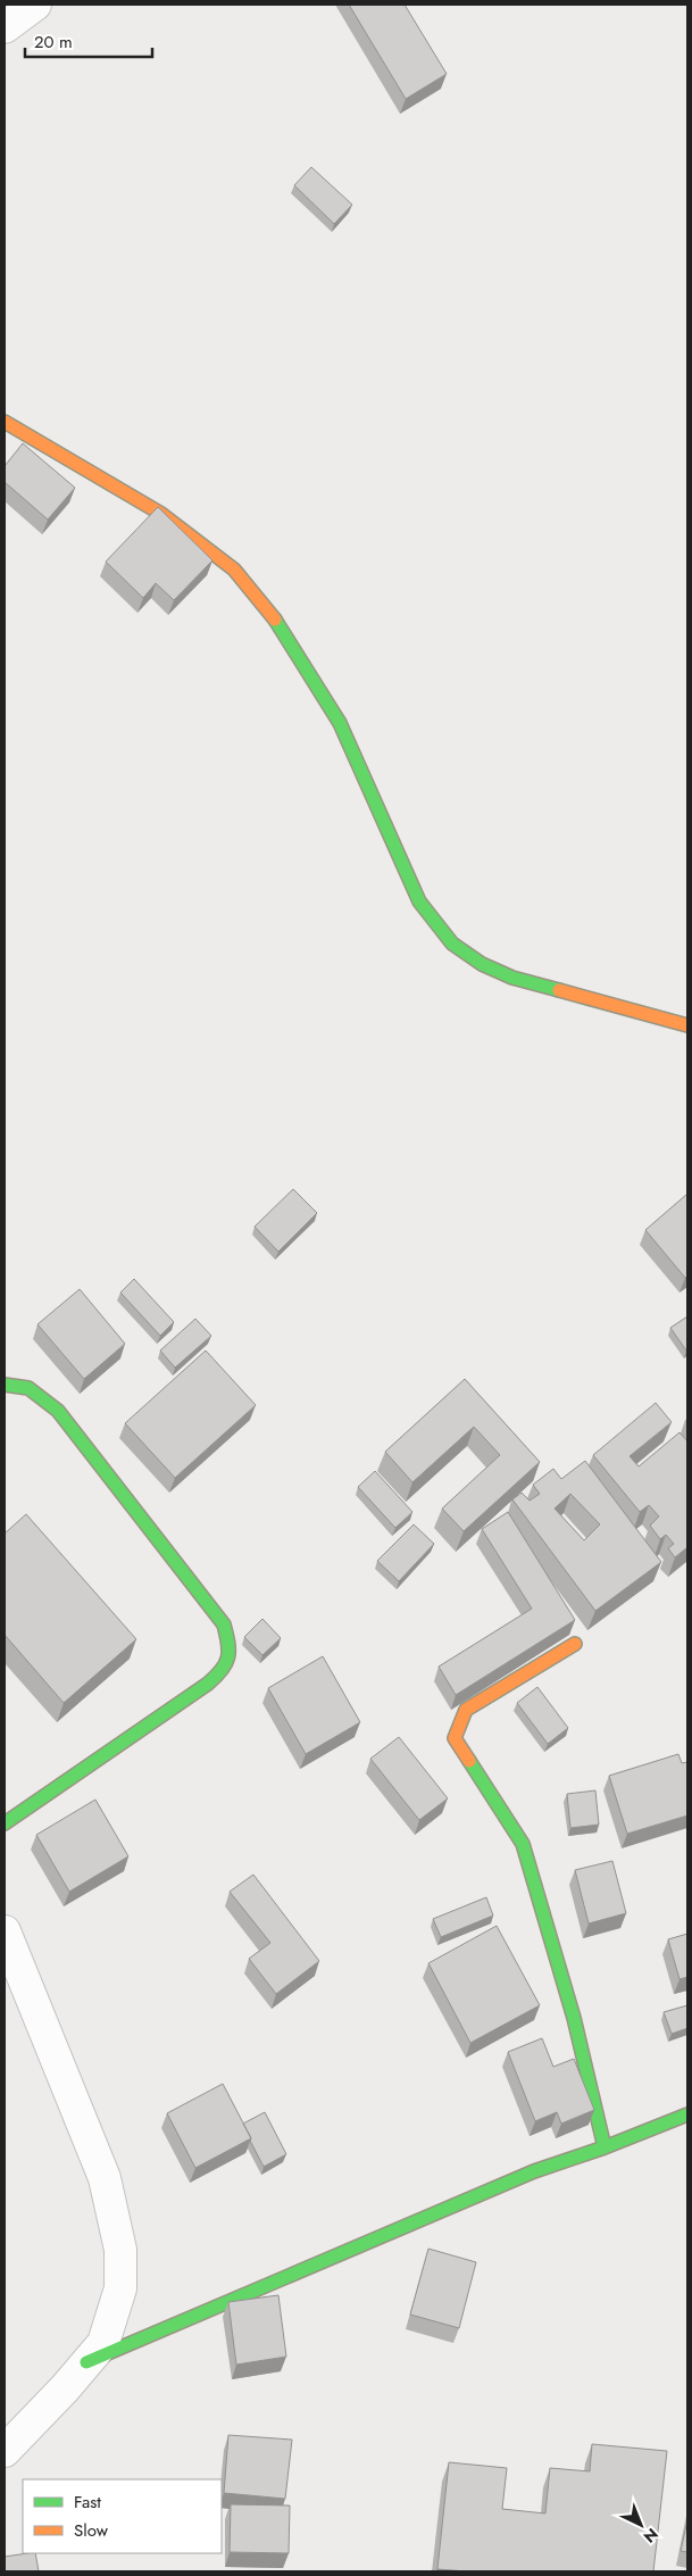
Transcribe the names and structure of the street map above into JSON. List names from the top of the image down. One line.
{"legend":["Fast","Slow"],"scale_bar":"20 m","north":"bottom right"}
